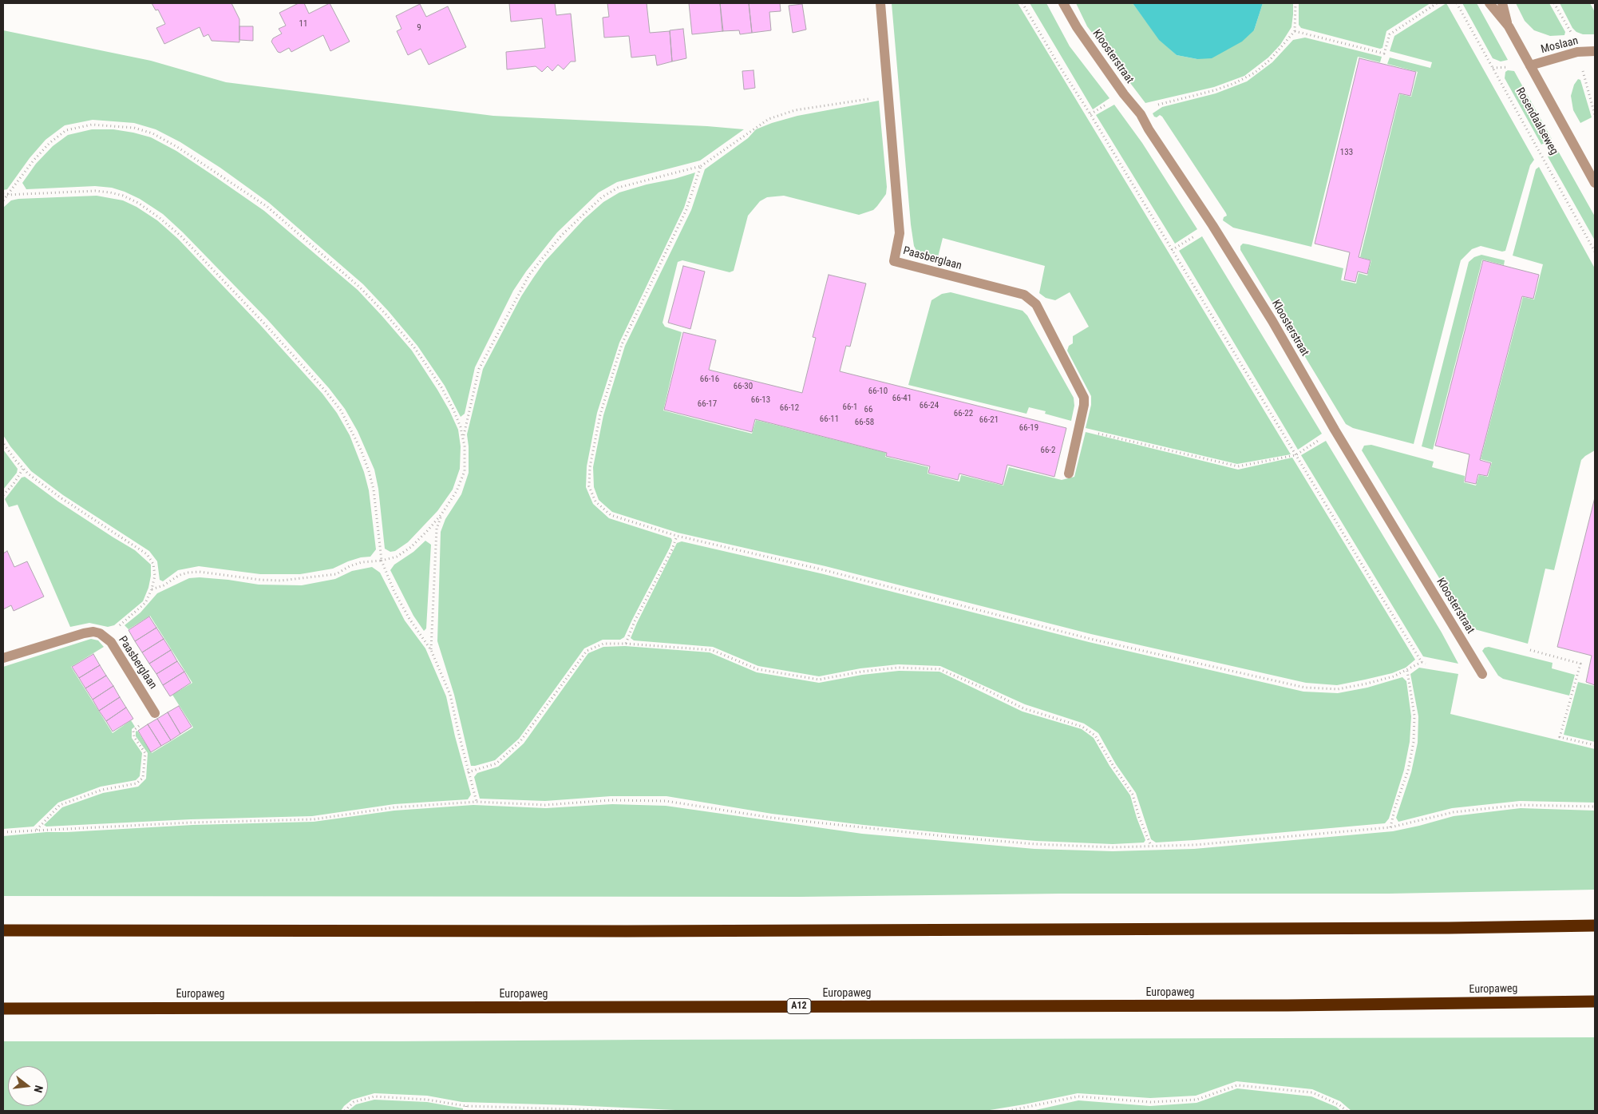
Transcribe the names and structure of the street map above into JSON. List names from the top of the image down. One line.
{"streets":{"highway":["Europaweg","A12"],"street":["Moslaan","Kloosterstraat","Rosendaalseweg","Paasberglaan"]},"crossings":[["Moslaan","Rosendaalseweg"]],"house_numbers":["11","9","133","66-16","66-30","66-10","66-41","66-13","66-17","66-24","66-1","66-12","66","66-22","66-11","66-21","66-58","66-19","66-2"],"north":"right"}
